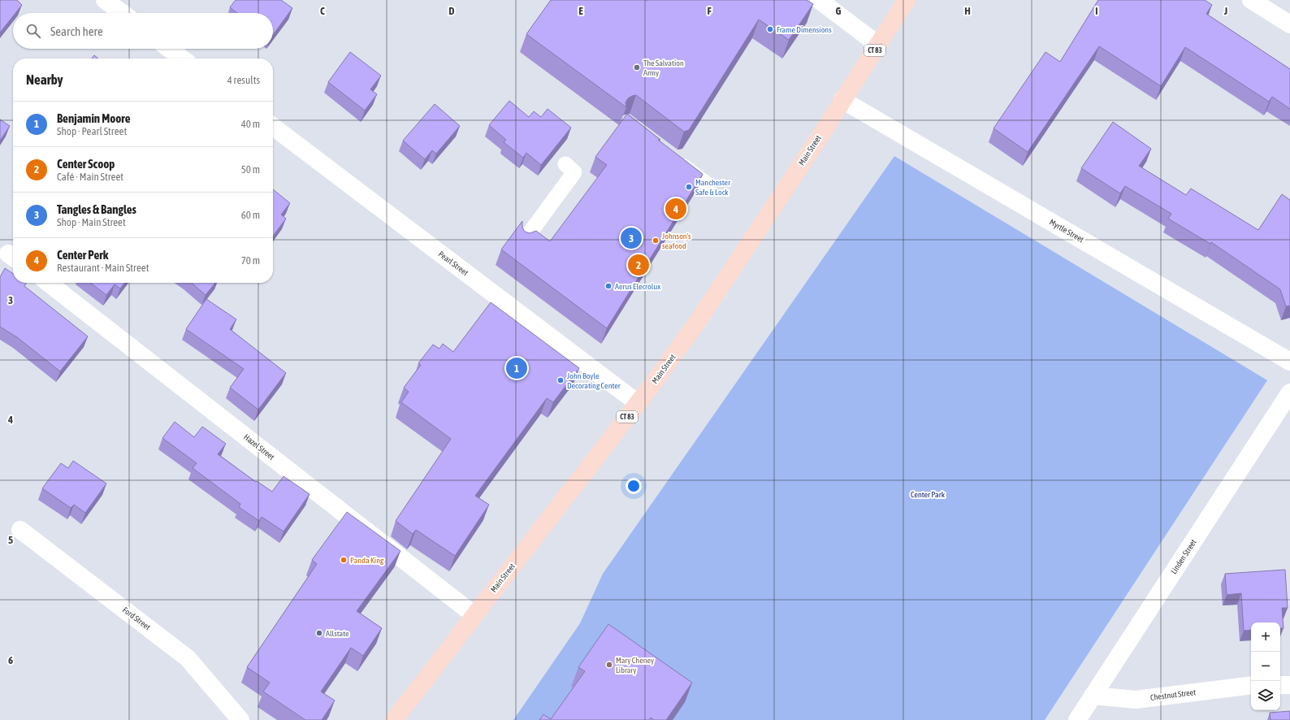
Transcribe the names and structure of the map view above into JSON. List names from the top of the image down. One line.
{"streets":{"main road":["CT 83","Main Street"],"street":["Myrtle Street","Pearl Street","Hazel Street","Linden Street","Ford Street","Chestnut Street"]},"crossings":[["Main Street","Myrtle Street"],["Main Street","Pearl Street"],["Main Street","Hazel Street"],["Linden Street","Chestnut Street"]],"parks":["Center Park"],"places":["Frame Dimensions","The Salvation Army","Manchester Safe & Lock","Johnson's seafood","Aerus Elecrolux","John Boyle Decorating Center","Panda King","Allstate","Mary Cheney Library"],"page":{"search":"Search here","heading":["Nearby","4 results"],"list":[{"mark":"1","name":"Benjamin Moore","note":"Shop · Pearl Street","value":"40 m"},{"mark":"2","name":"Center Scoop","note":"Café · Main Street","value":"50 m"},{"mark":"3","name":"Tangles & Bangles","note":"Shop · Main Street","value":"60 m"},{"mark":"4","name":"Center Perk","note":"Restaurant · Main Street","value":"70 m"}],"pins":["4","3","2","1"],"map_buttons":["+","−"]},"grid":{"columns":["C","D","E","F","G","H","I","J"],"rows":["3","4","5","6"]}}
